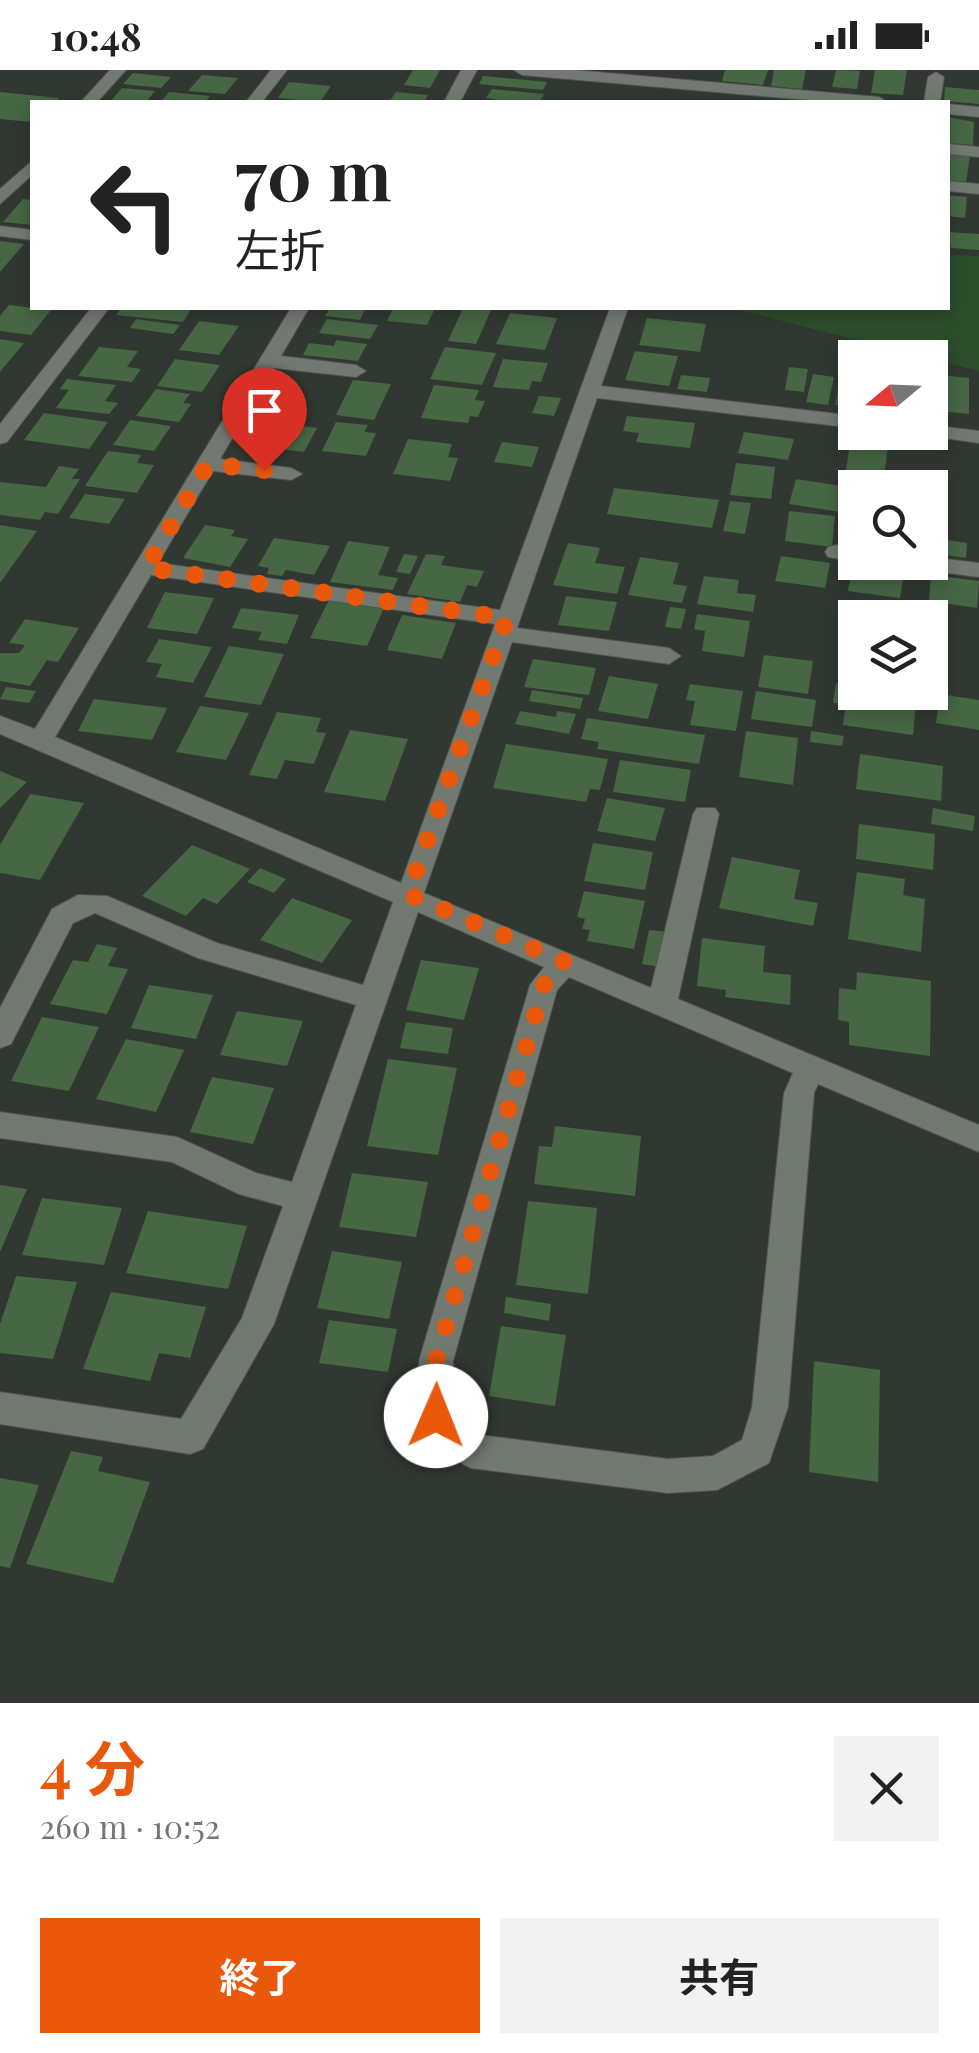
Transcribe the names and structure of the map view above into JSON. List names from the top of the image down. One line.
{"north":"left","page":{"status":"10:48","turn":["70 m","左折"],"heading":["4 分","260 m · 10:52"],"buttons":["終了","共有"]}}
